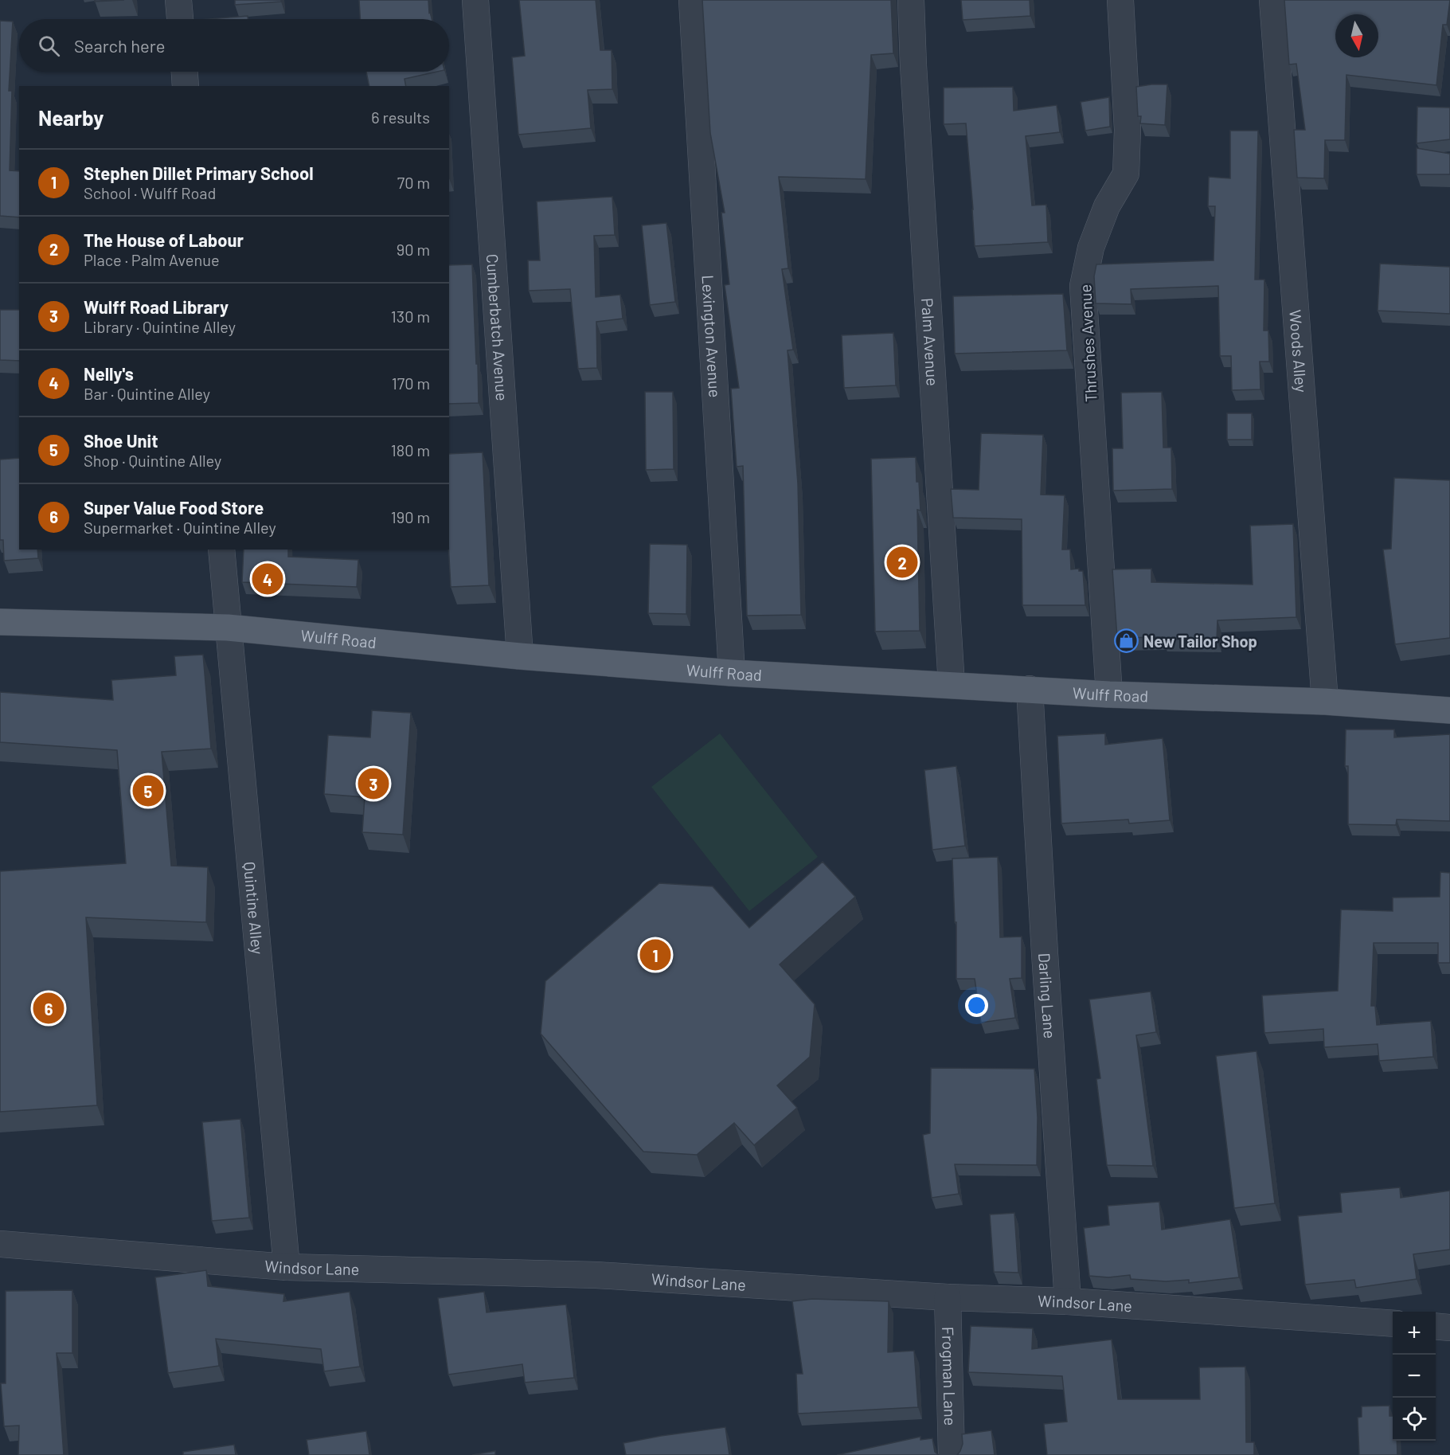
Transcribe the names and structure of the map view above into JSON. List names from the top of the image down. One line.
{"streets":{"main road":["Wulff Road"],"street":["Cumberbatch Avenue","Lexington Avenue","Palm Avenue","Thrushes Avenue","Woods Alley","Quintine Alley","Darling Lane","Windsor Lane","Frogman Lane"]},"crossings":[["Cumberbatch Avenue","Wulff Road"],["Lexington Avenue","Wulff Road"],["Palm Avenue","Wulff Road"],["Thrushes Avenue","Wulff Road"],["Woods Alley","Wulff Road"],["Wulff Road","Quintine Alley"],["Wulff Road","Darling Lane"],["Quintine Alley","Windsor Lane"],["Darling Lane","Windsor Lane"],["Windsor Lane","Frogman Lane"]],"places":{"shop":["New Tailor Shop"]},"north":"bottom","page":{"search":"Search here","heading":["Nearby","6 results"],"list":[{"mark":"1","name":"Stephen Dillet Primary School","note":"School · Wulff Road","value":"70 m"},{"mark":"2","name":"The House of Labour","note":"Place · Palm Avenue","value":"90 m"},{"mark":"3","name":"Wulff Road Library","note":"Library · Quintine Alley","value":"130 m"},{"mark":"4","name":"Nelly's","note":"Bar · Quintine Alley","value":"170 m"},{"mark":"5","name":"Shoe Unit","note":"Shop · Quintine Alley","value":"180 m"},{"mark":"6","name":"Super Value Food Store","note":"Supermarket · Quintine Alley","value":"190 m"}],"pins":["2","4","3","5","1","6"],"map_buttons":["+","−"]}}
